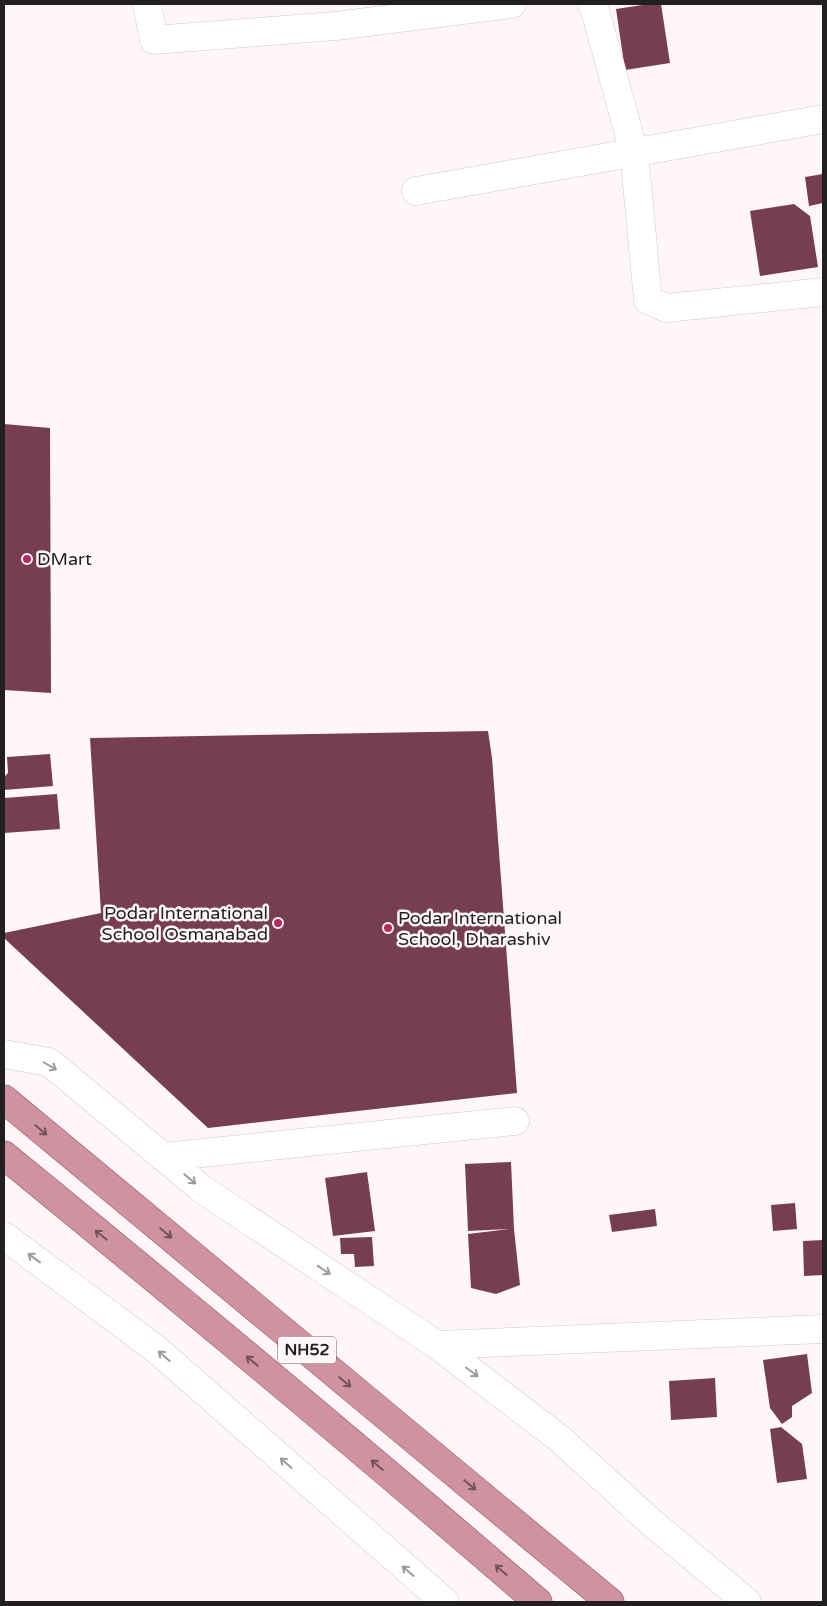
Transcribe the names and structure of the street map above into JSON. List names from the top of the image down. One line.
{"streets":{"highway":["NH52"]},"places":["DMart","Podar International School Osmanabad","Podar International School, Dharashiv"]}
